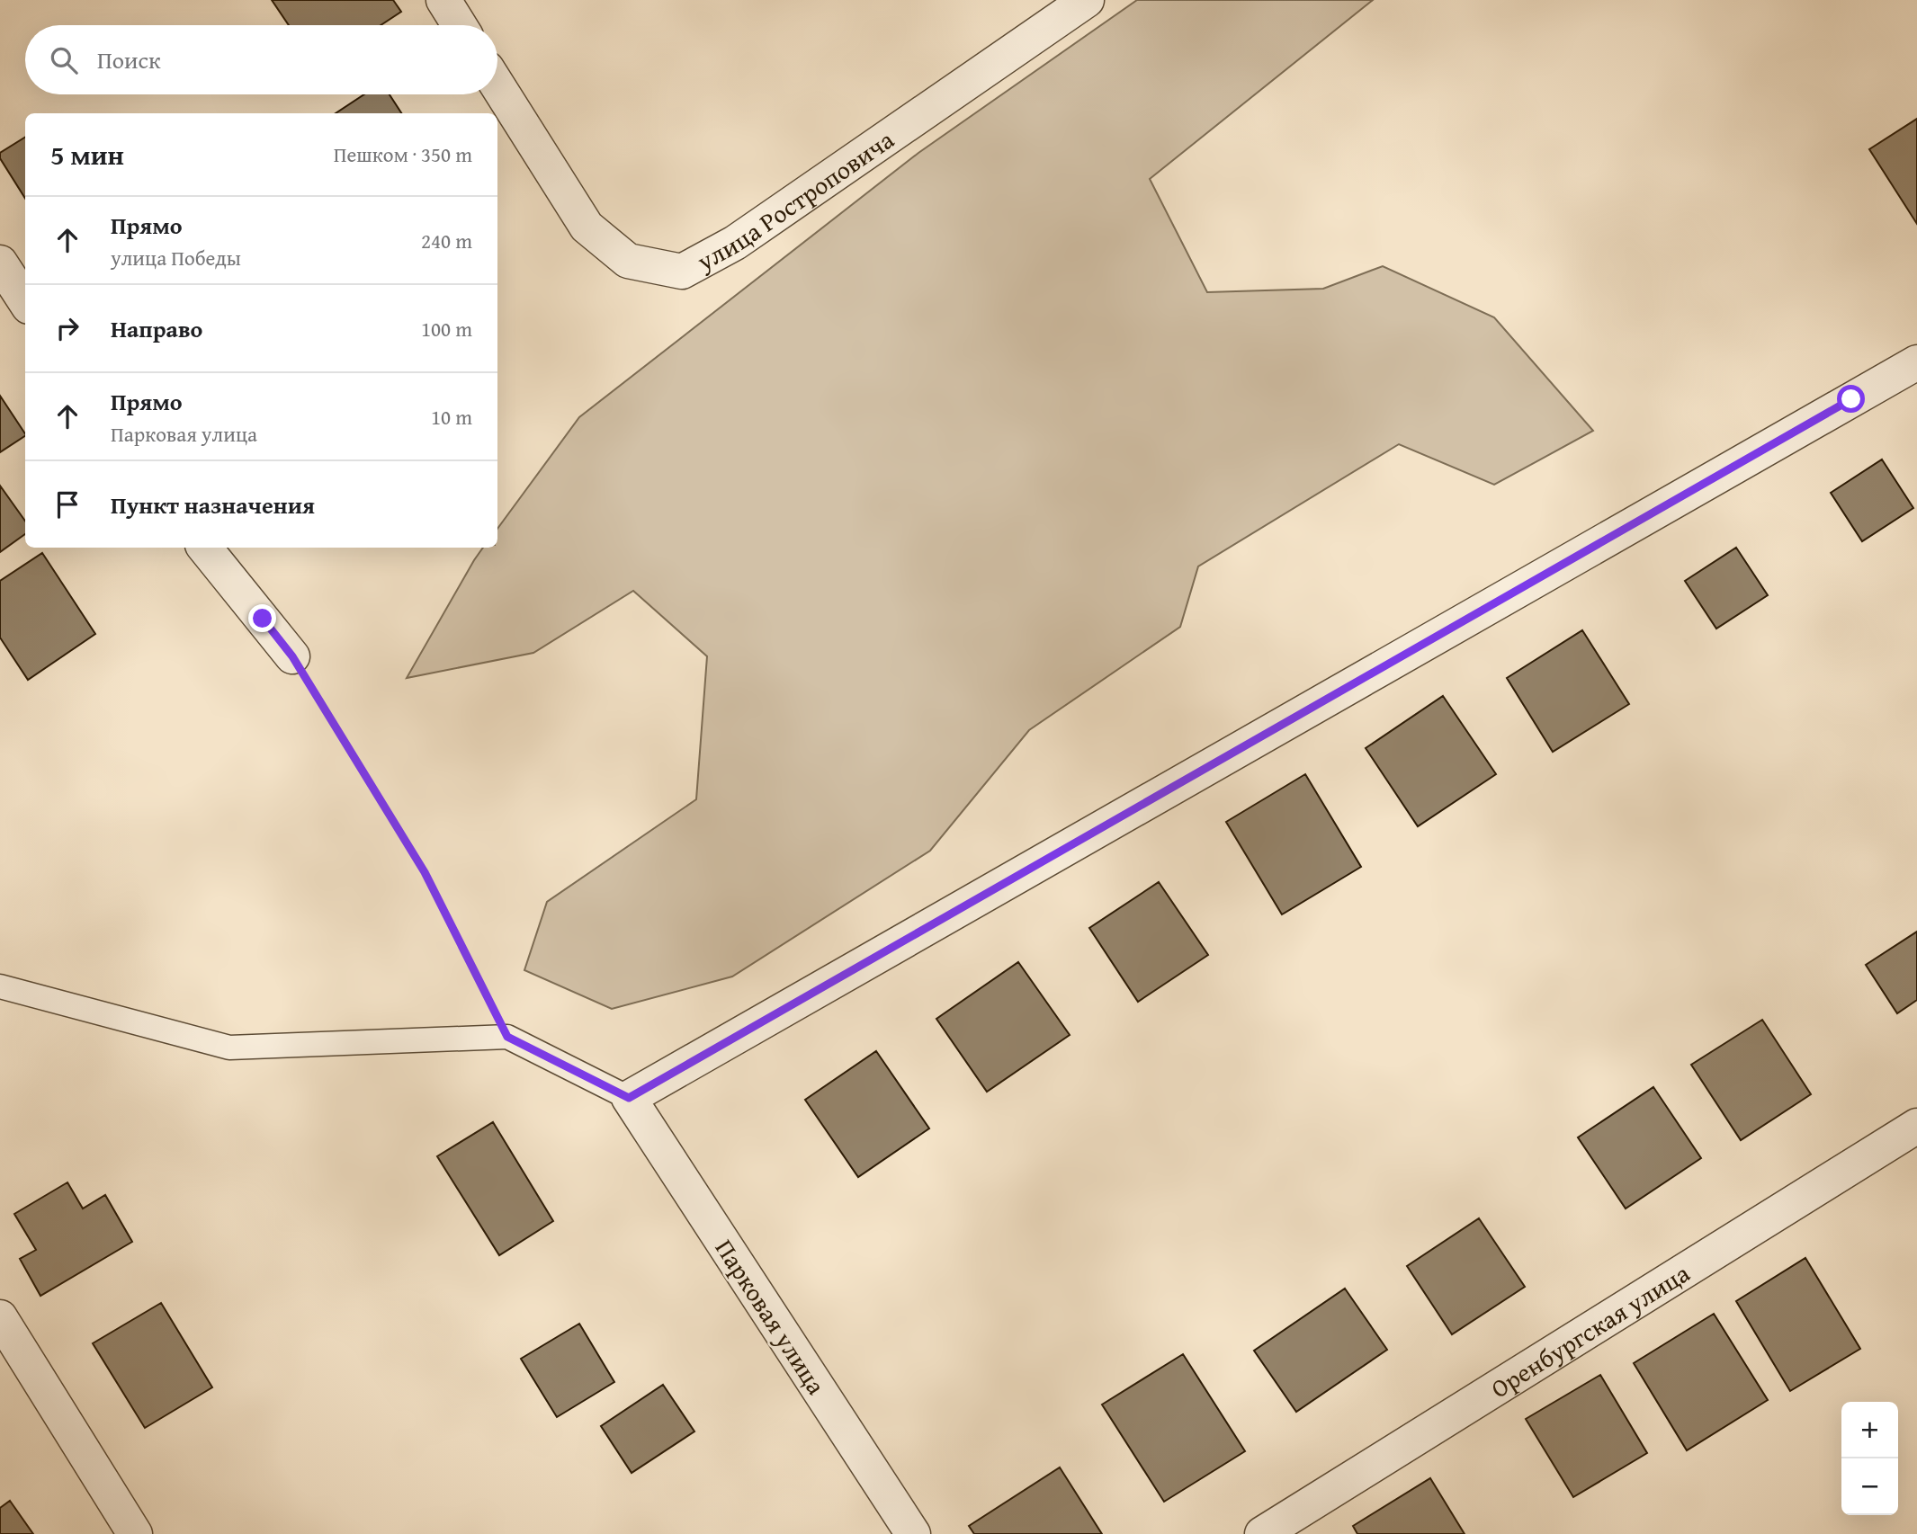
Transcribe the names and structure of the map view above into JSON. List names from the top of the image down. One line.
{"streets":{"street":["улица Ростроповича","Парковая улица","Оренбургская улица"]},"page":{"search":"Поиск","heading":["5 мин","Пешком · 350 m"],"list":[["Прямо","улица Победы","240 m"],["Направо","100 m"],["Прямо","Парковая улица","10 m"],"Пункт назначения"],"map_buttons":["+","−"]}}
